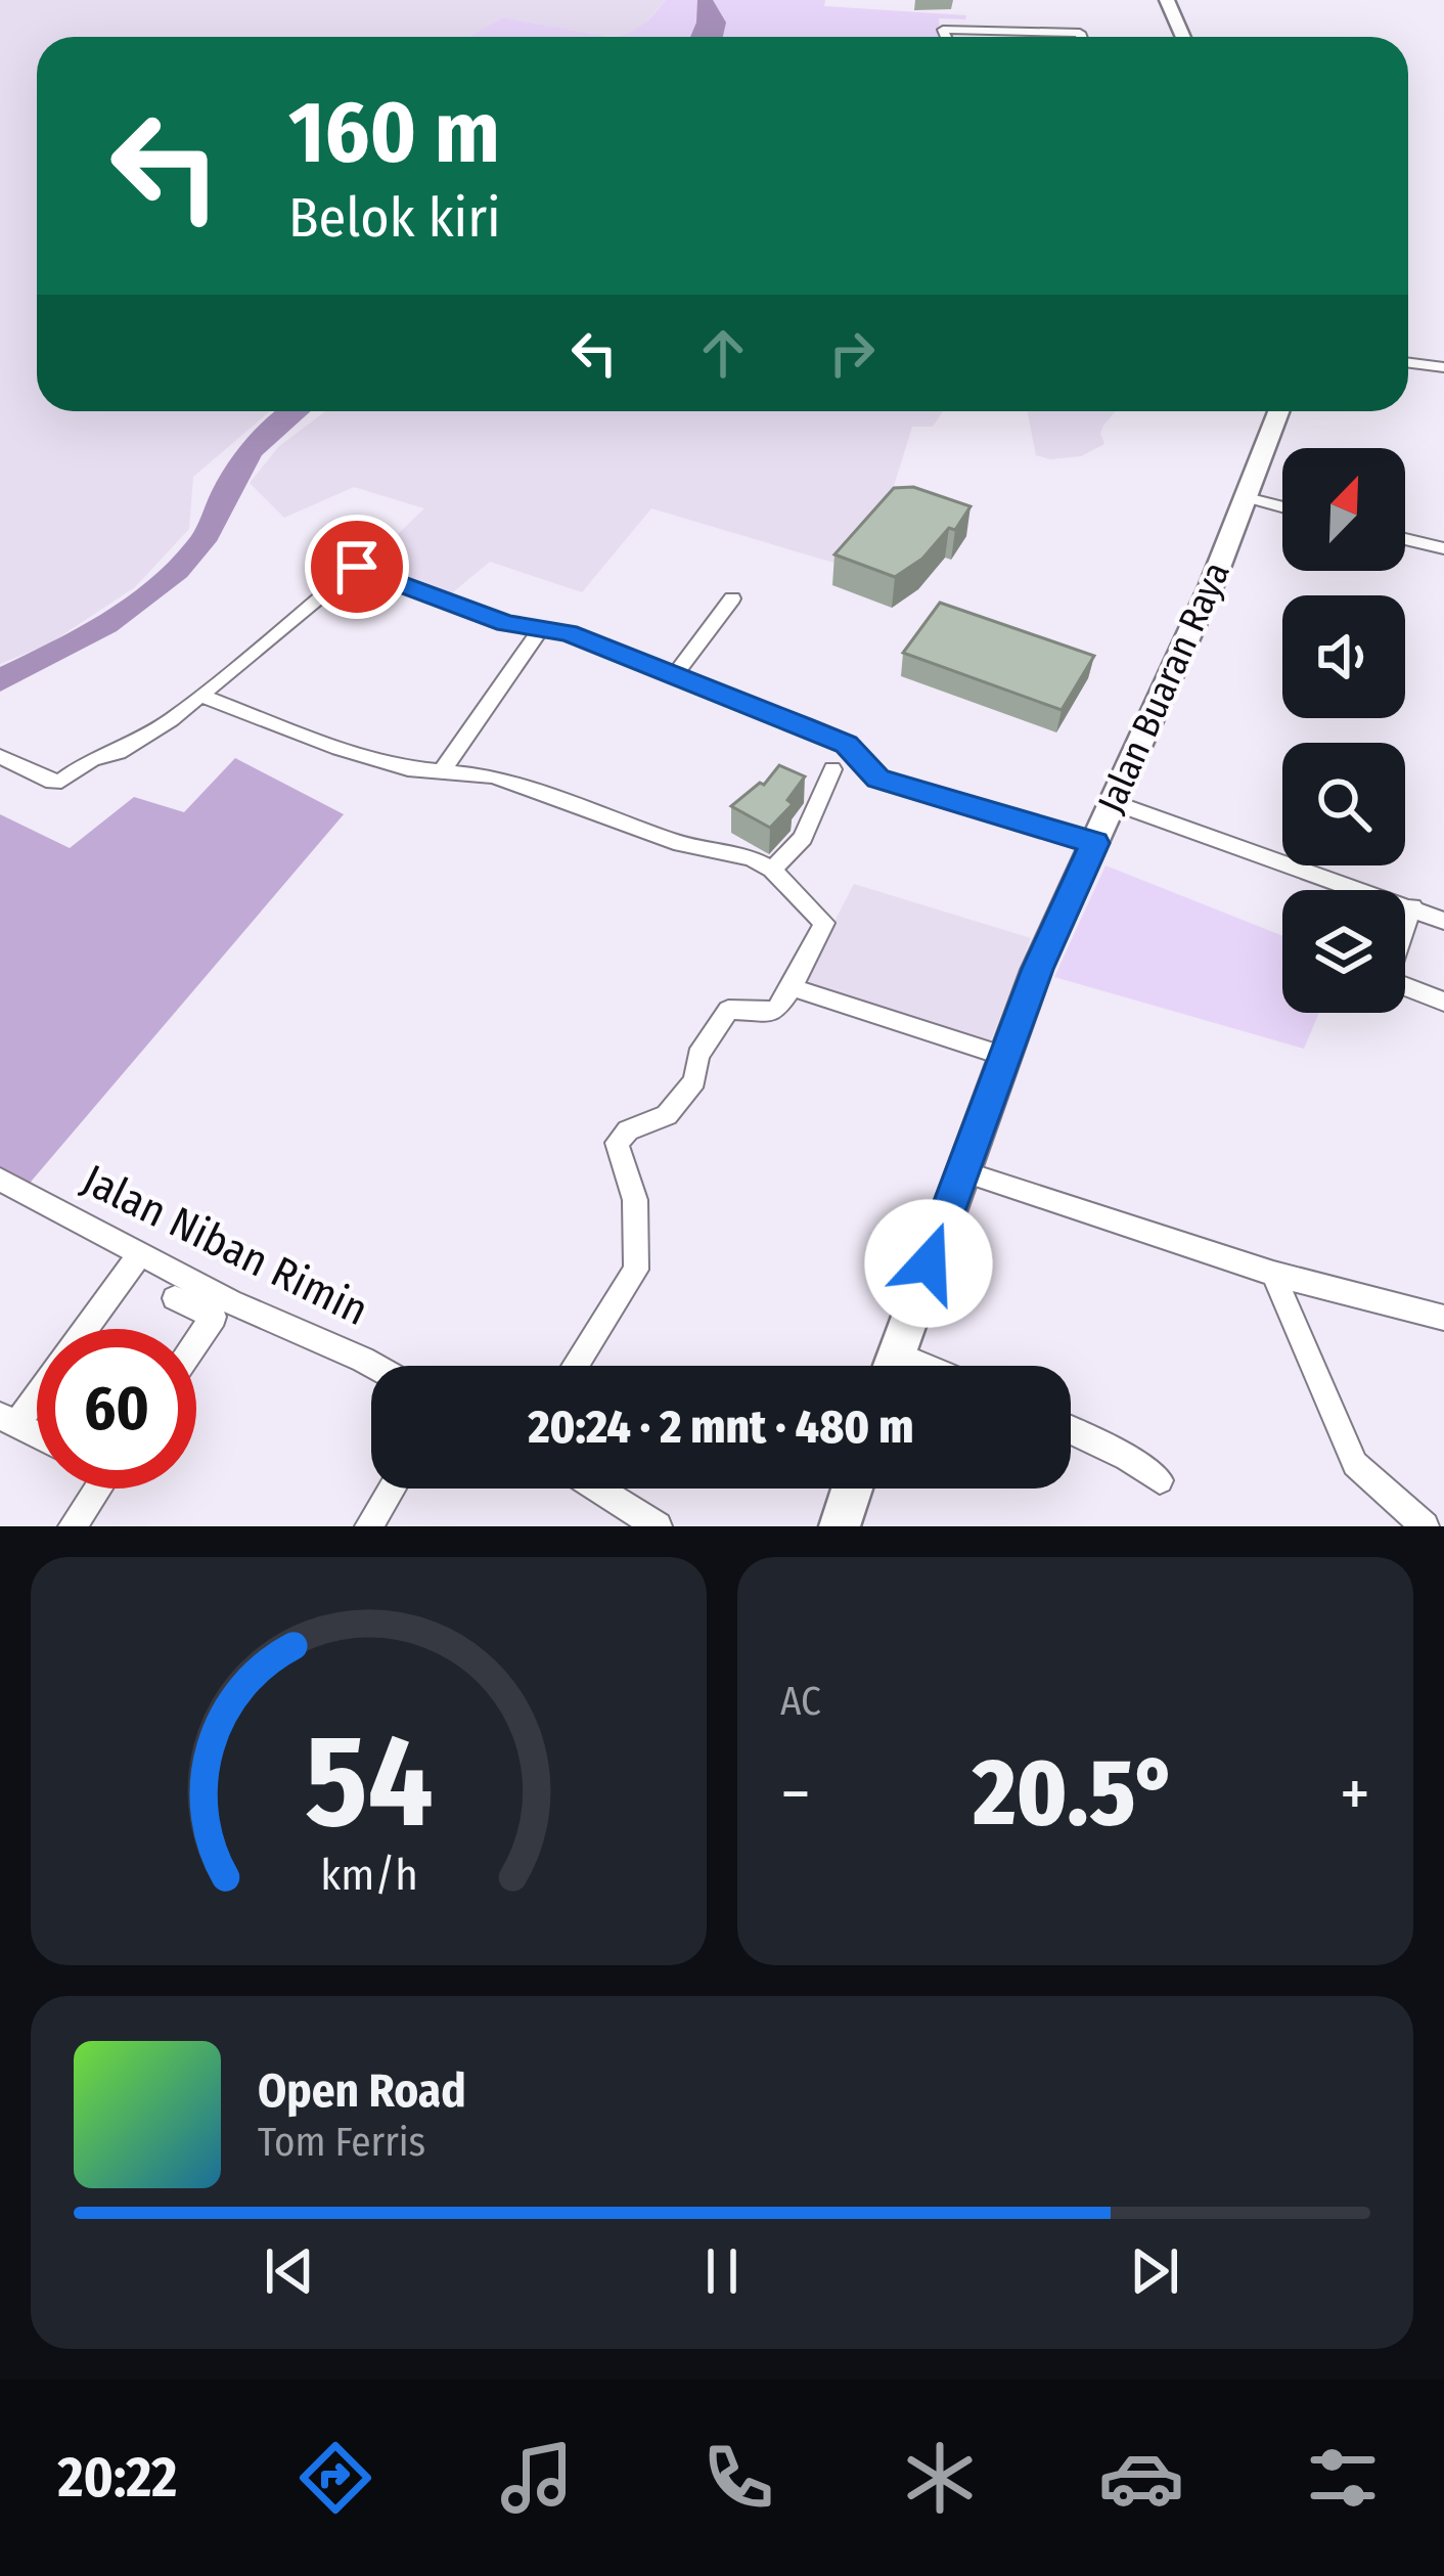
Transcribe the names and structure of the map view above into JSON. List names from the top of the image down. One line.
{"streets":{"main road":["Jalan Buaran Raya"],"street":["Jalan Niban Rimin"]},"north":"top right","page":{"turn":["160 m","Belok kiri"],"limit":"60","trip":"20:24 · 2 mnt · 480 m","tile":"AC","heat":["−","20.5°","+"],"song":["Open Road","Tom Ferris"],"tabs":"20:22","gauge":["54","km/h"]}}
